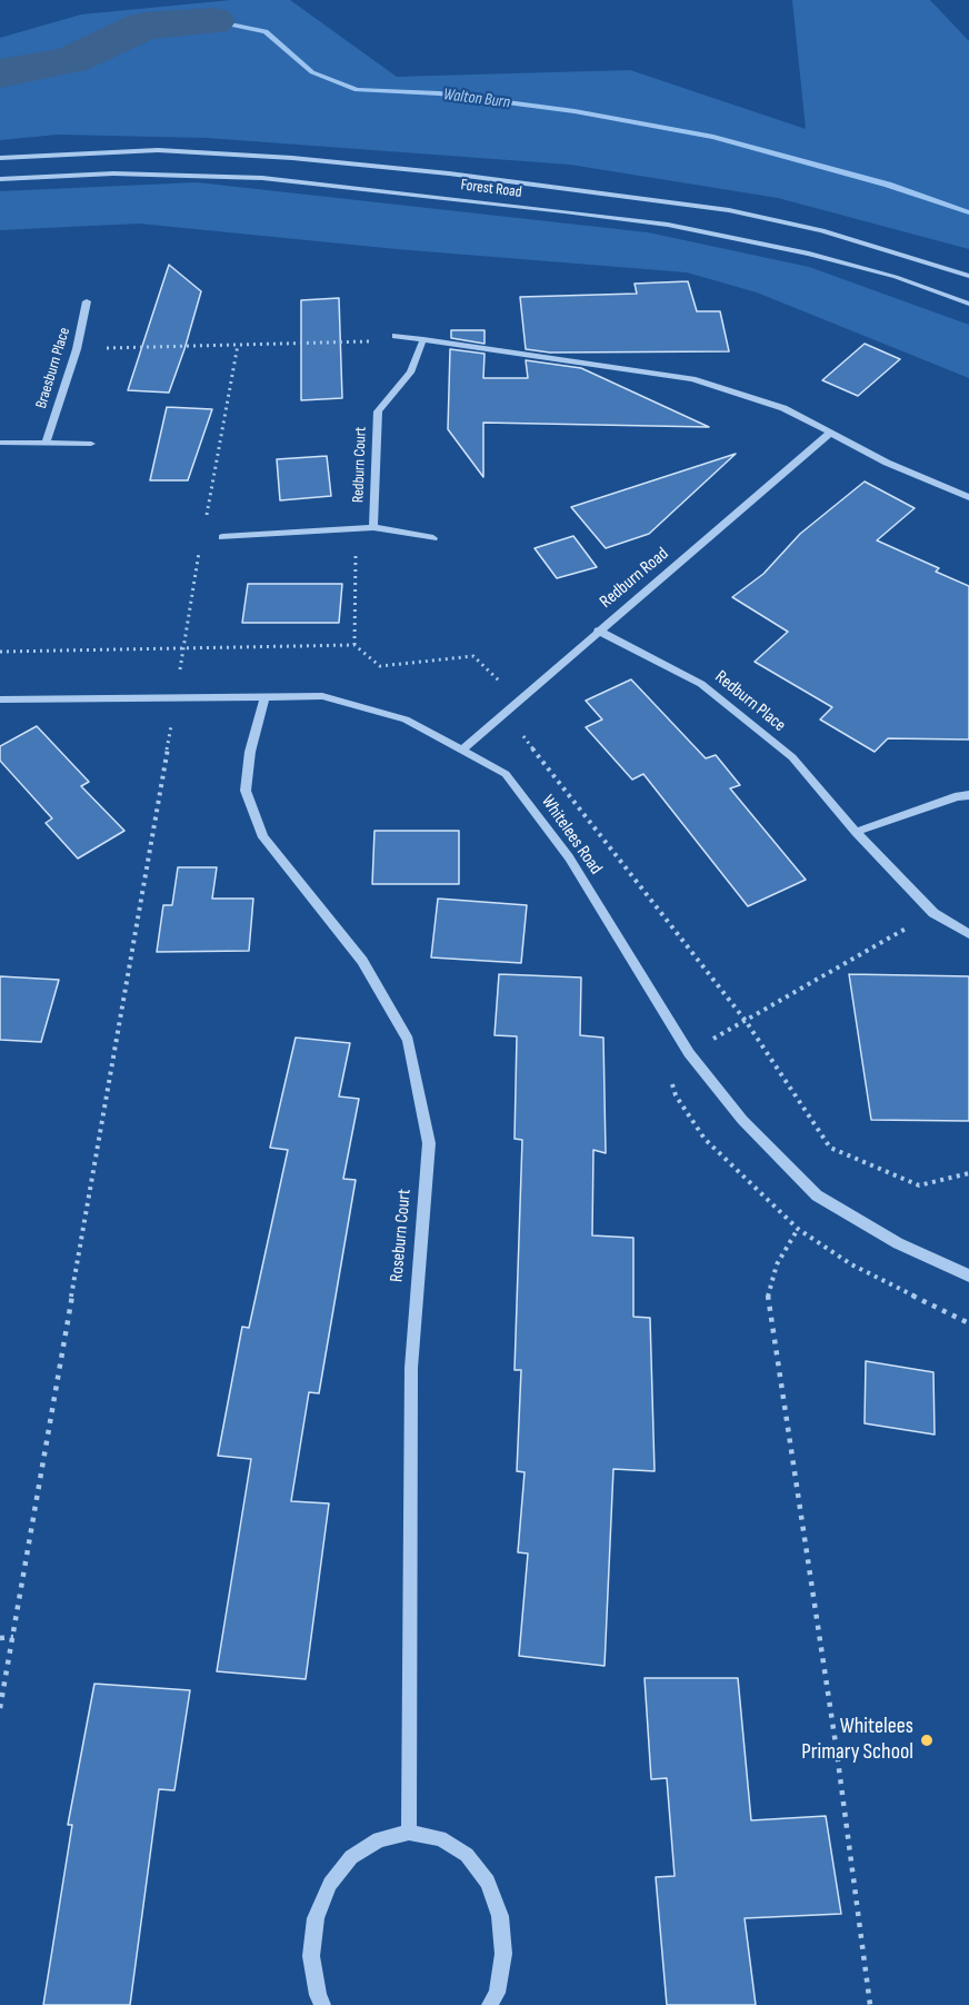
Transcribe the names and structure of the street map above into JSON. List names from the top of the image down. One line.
{"streets":{"street":["Forest Road","Braesburn Place","Redburn Court","Redburn Road","Redburn Place","Whitelees Road","Roseburn Court"]},"crossings":[["Redburn Road","Redburn Place"],["Redburn Road","Whitelees Road"],["Whitelees Road","Roseburn Court"]],"water":["Walton Burn"],"places":["Whitelees Primary School"]}
